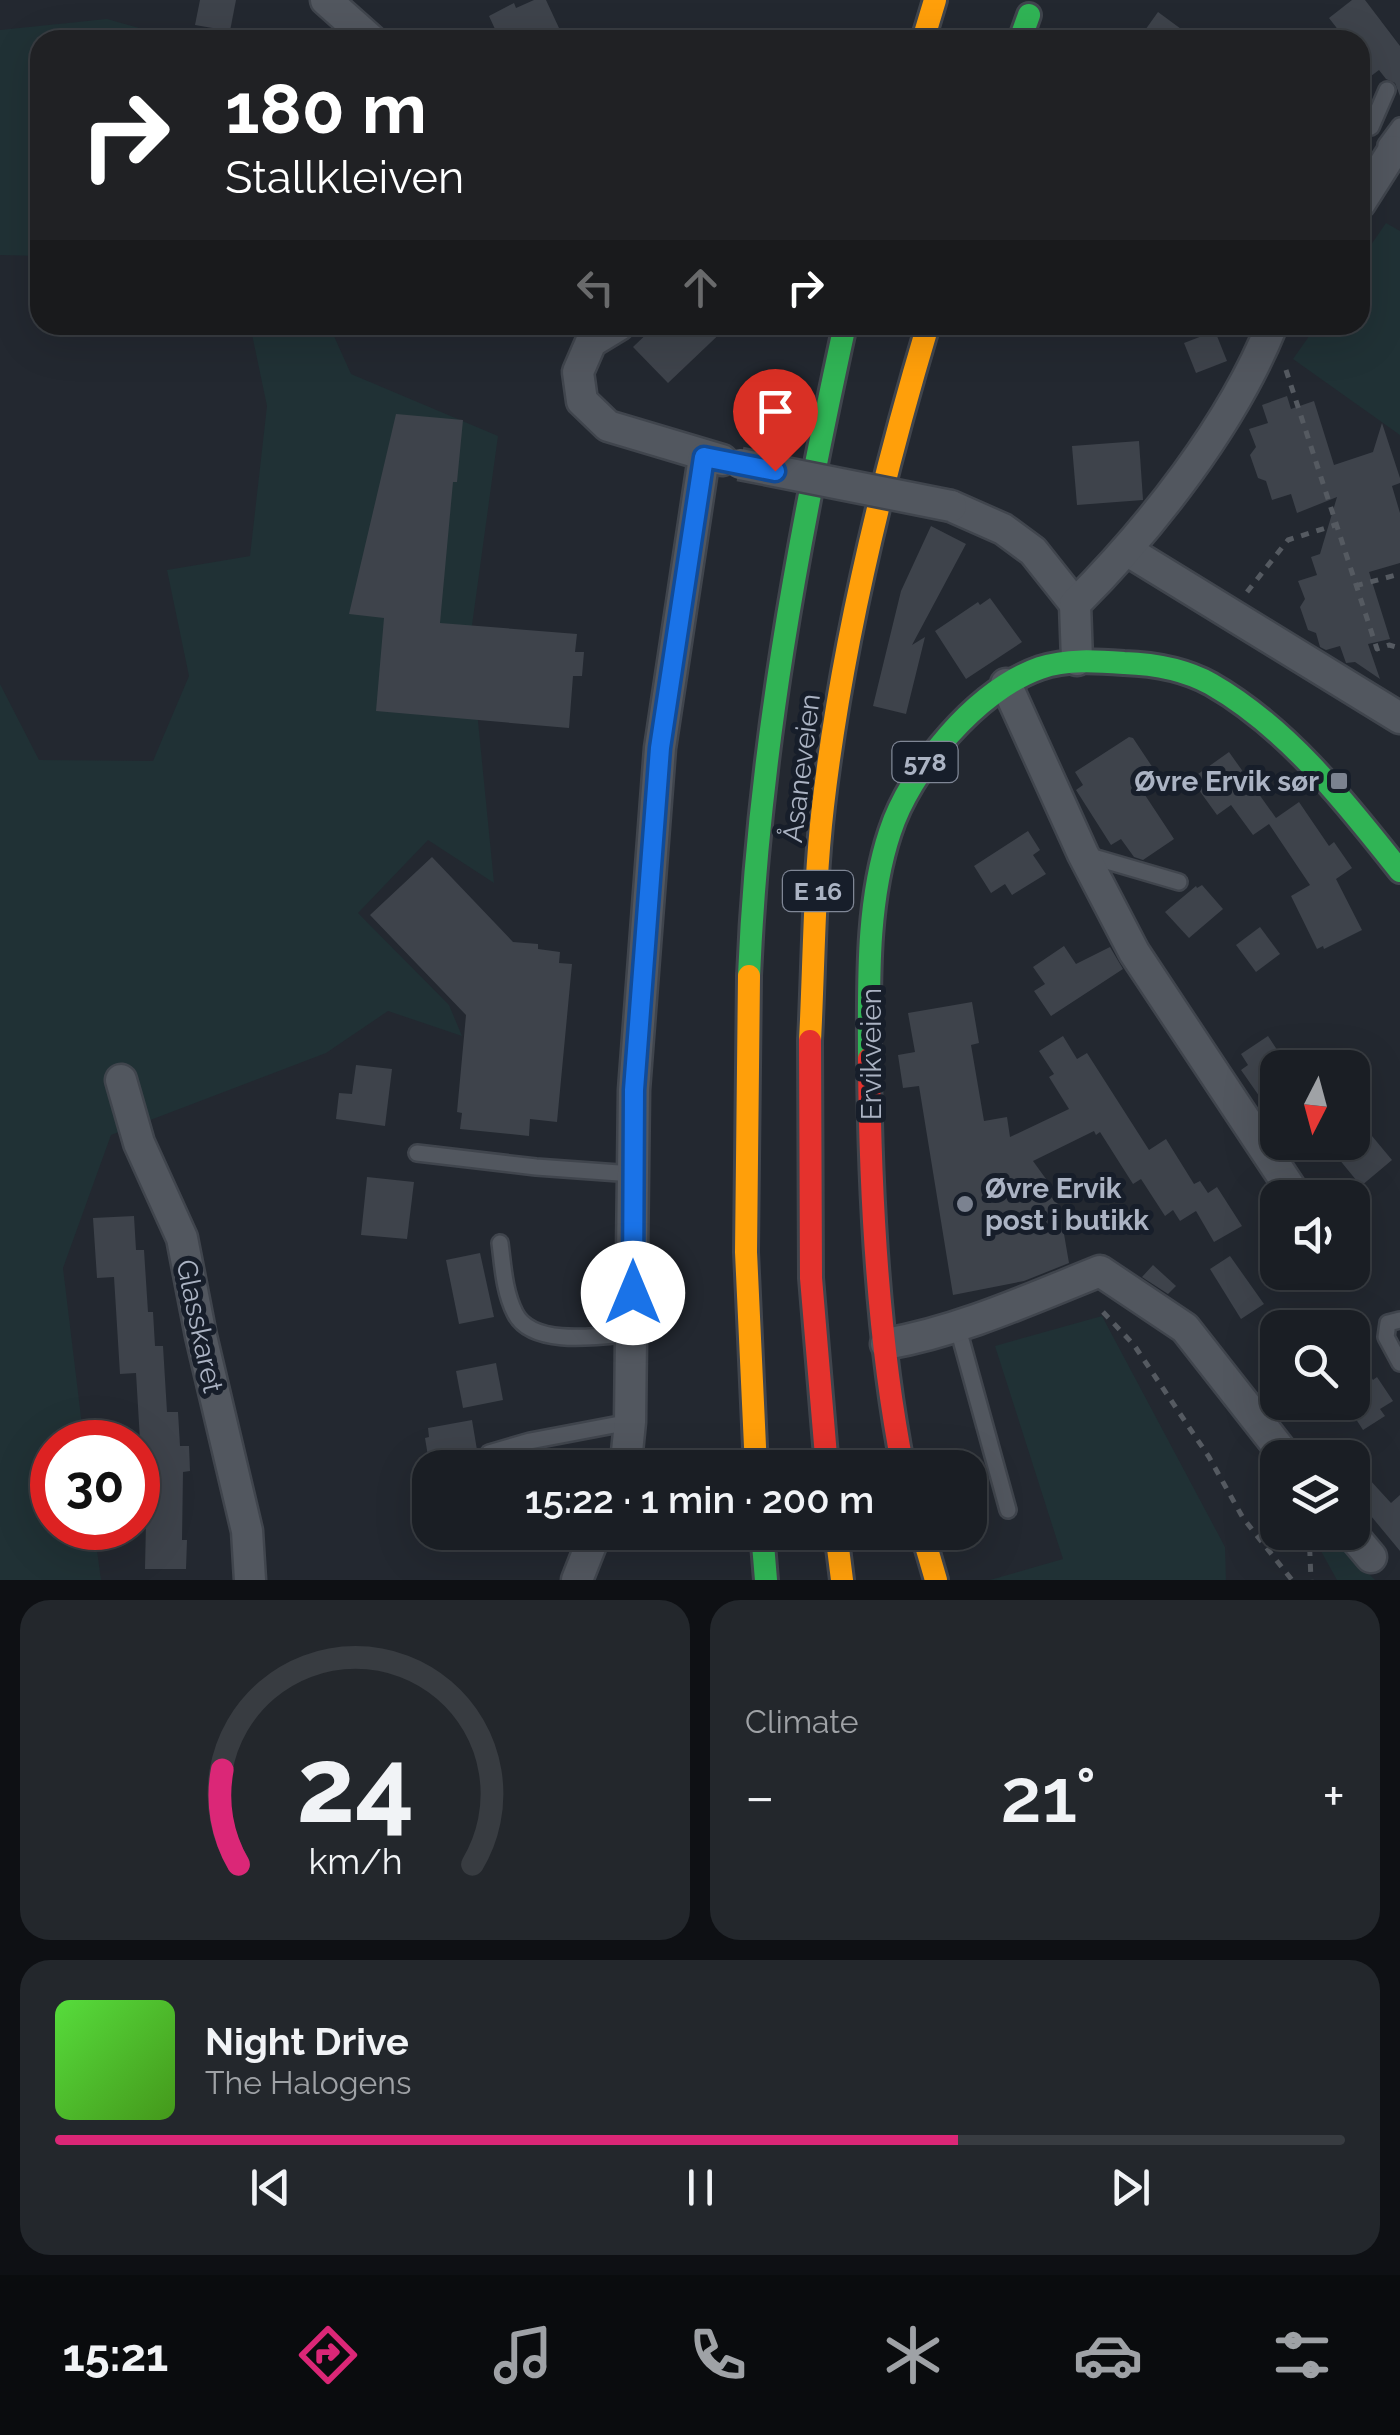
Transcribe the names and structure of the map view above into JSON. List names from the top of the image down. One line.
{"streets":{"main road":["578","Åsaneveien","E 16","Ervikveien"],"street":["Glasskaret"]},"places":{"transit":["Øvre Ervik sør"],"other":["Øvre Ervik post i butikk"]},"north":"bottom","page":{"turn":["180 m","Stallkleiven"],"limit":"30","trip":"15:22 · 1 min · 200 m","tile":"Climate","heat":["−","21°","+"],"song":["Night Drive","The Halogens"],"tabs":"15:21","gauge":["24","km/h"]}}
